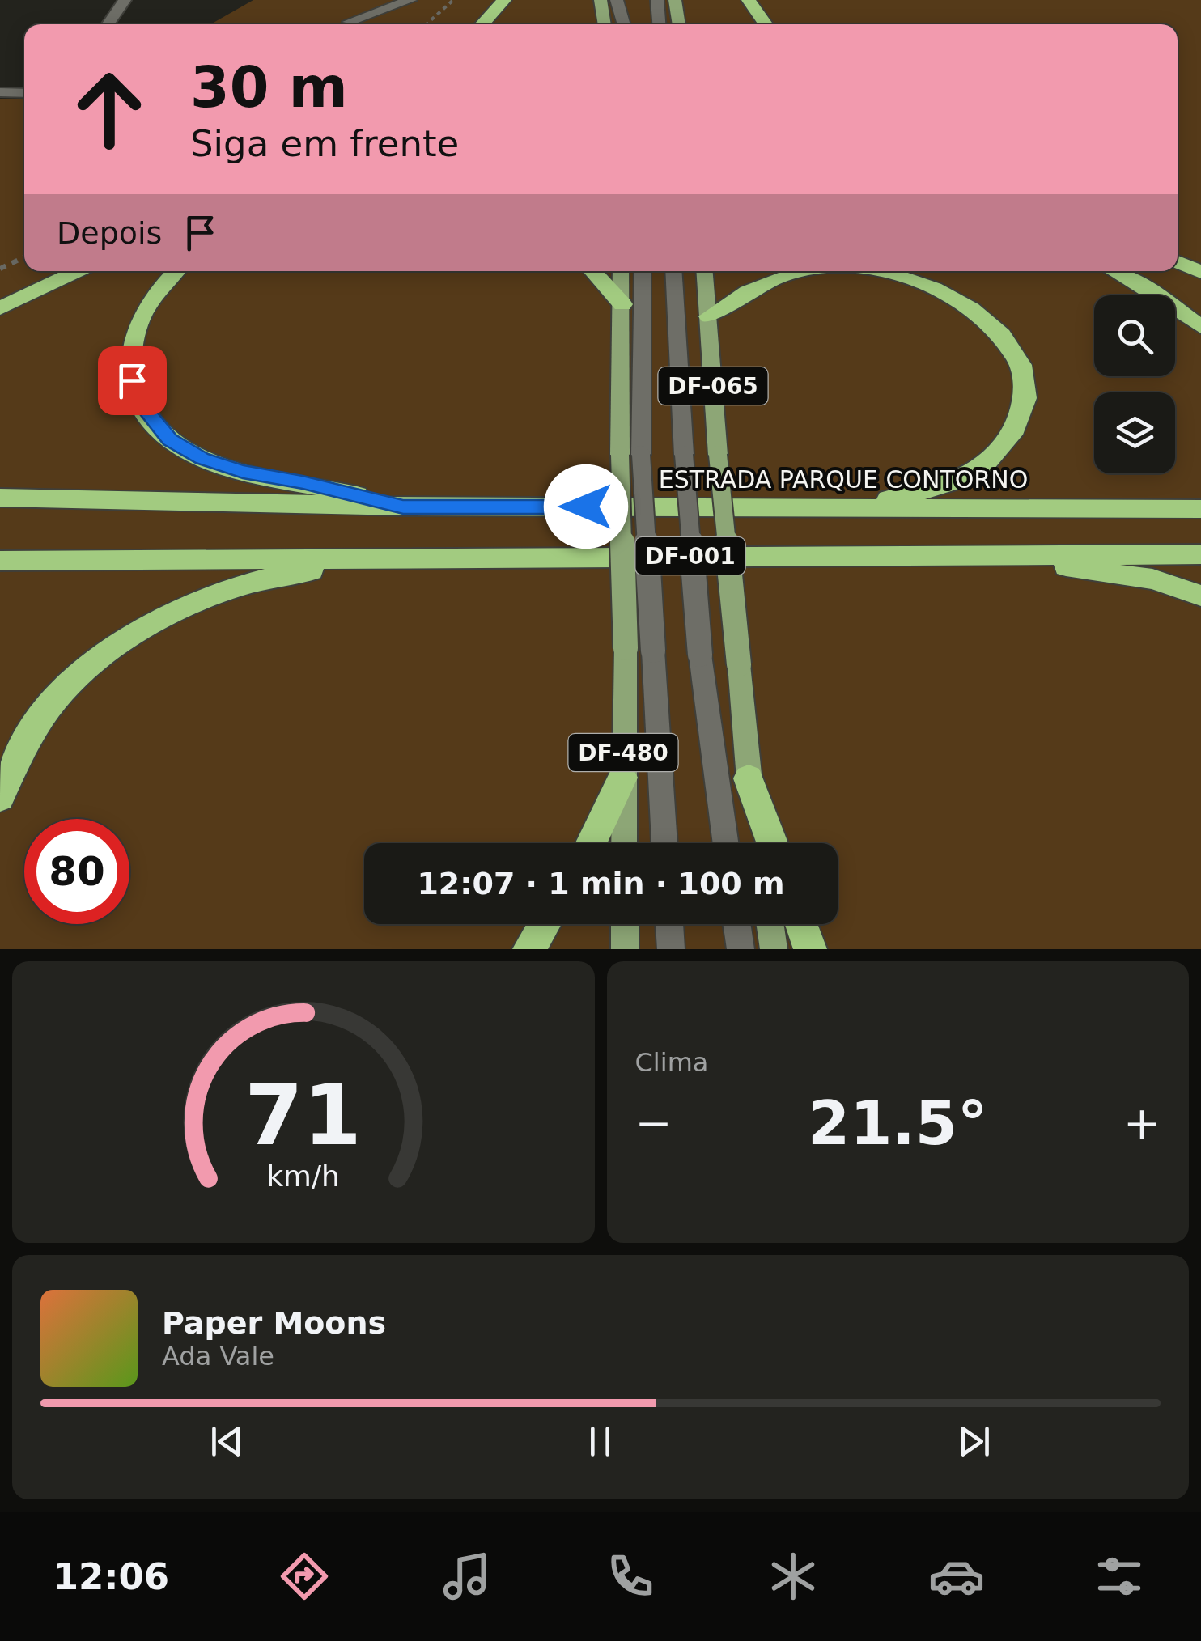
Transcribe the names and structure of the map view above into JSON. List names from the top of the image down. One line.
{"streets":{"highway":["ESTRADA PARQUE CONTORNO","DF-001"],"main road":["DF-065","DF-480"]},"page":{"turn":["30 m","Siga em frente"],"then":"Depois","limit":"80","trip":"12:07 · 1 min · 100 m","tile":"Clima","heat":["−","21.5°","+"],"song":["Paper Moons","Ada Vale"],"tabs":"12:06","gauge":["71","km/h"]}}
